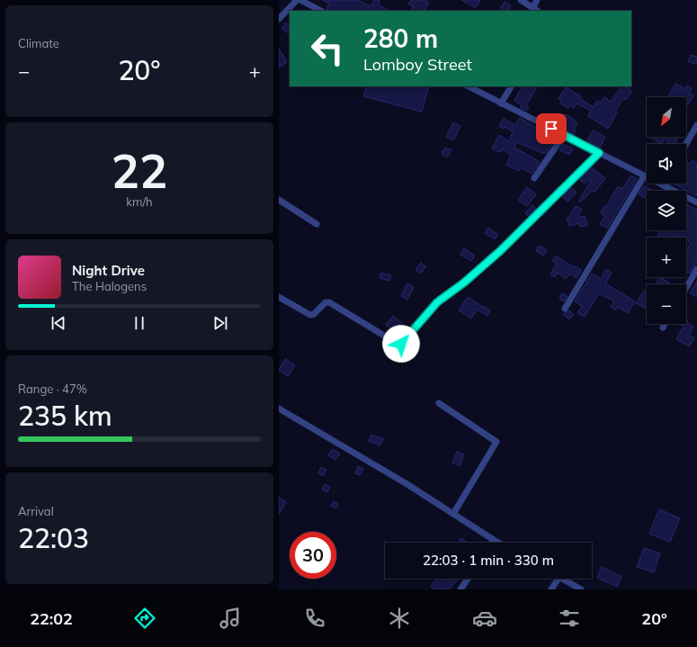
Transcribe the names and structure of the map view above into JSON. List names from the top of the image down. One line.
{"north":"bottom left","page":{"tile":["Climate",["22","km/h"],["Range · 47%","235 km"],["Arrival","22:03"]],"turn":["280 m","Lomboy Street"],"heat":["−","20°","+"],"map_buttons":["+","−"],"song":["Night Drive","The Halogens"],"limit":"30","trip":"22:03 · 1 min · 330 m","tabs":["22:02","20°"]}}
